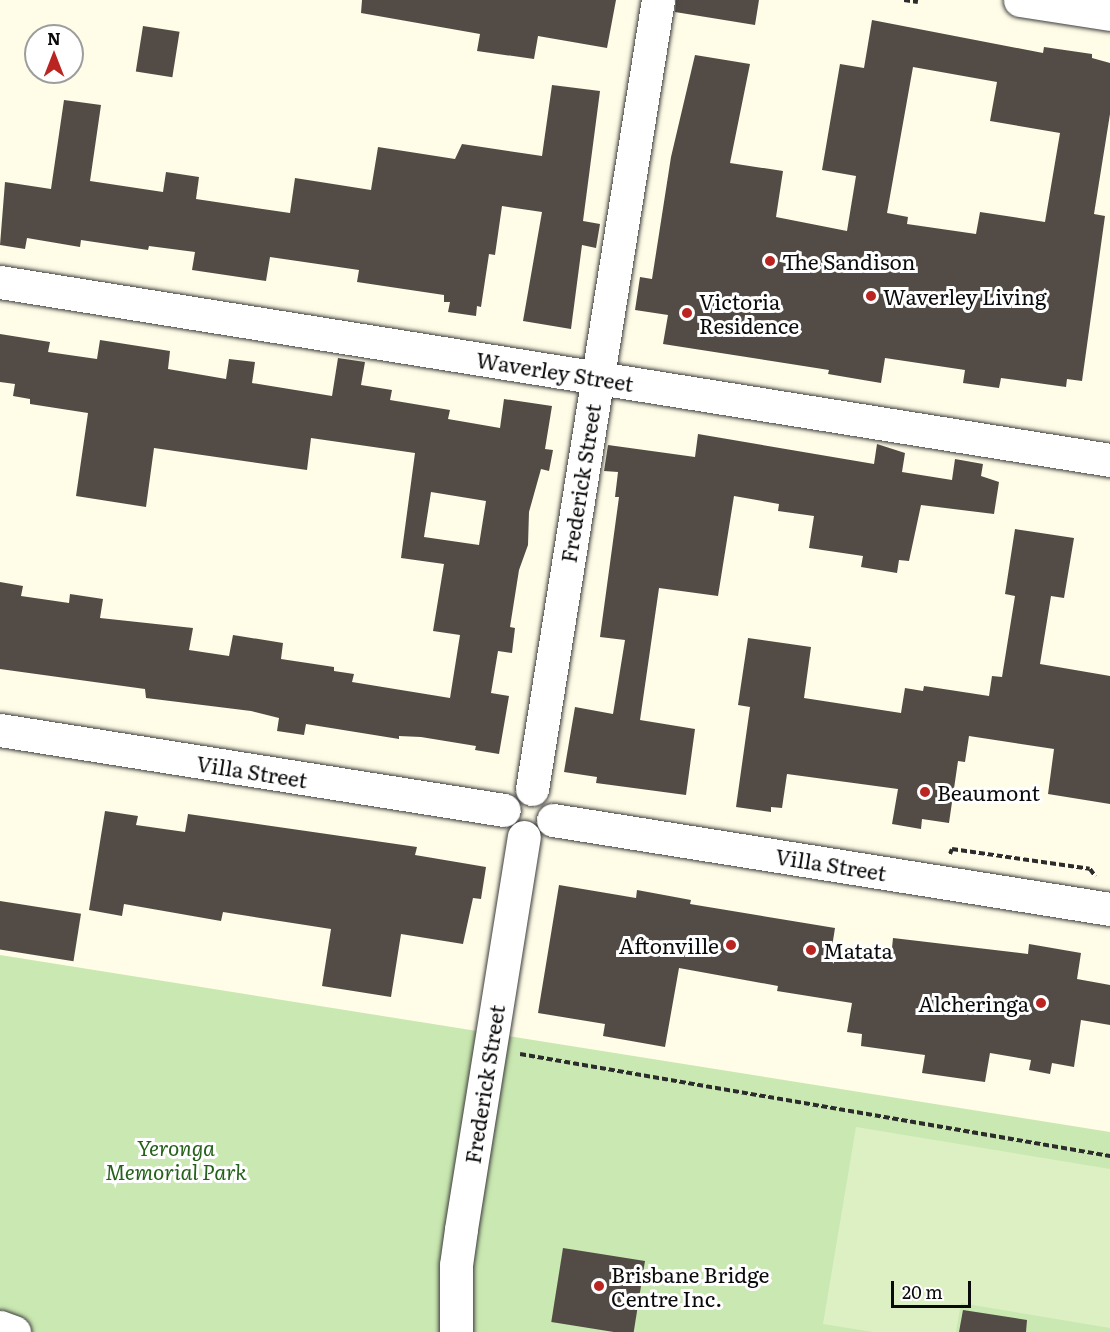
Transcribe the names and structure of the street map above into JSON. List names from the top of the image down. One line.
{"streets":{"street":["Waverley Street","Frederick Street","Villa Street"]},"crossings":[["Waverley Street","Frederick Street"],["Frederick Street","Villa Street"]],"parks":["Yeronga Memorial Park"],"places":["The Sandison","Waverley Living","Victoria Residence","Beaumont","Aftonville","Matata","Alcheringa","Brisbane Bridge Centre Inc."],"scale_bar":"20 m","north":"top"}
